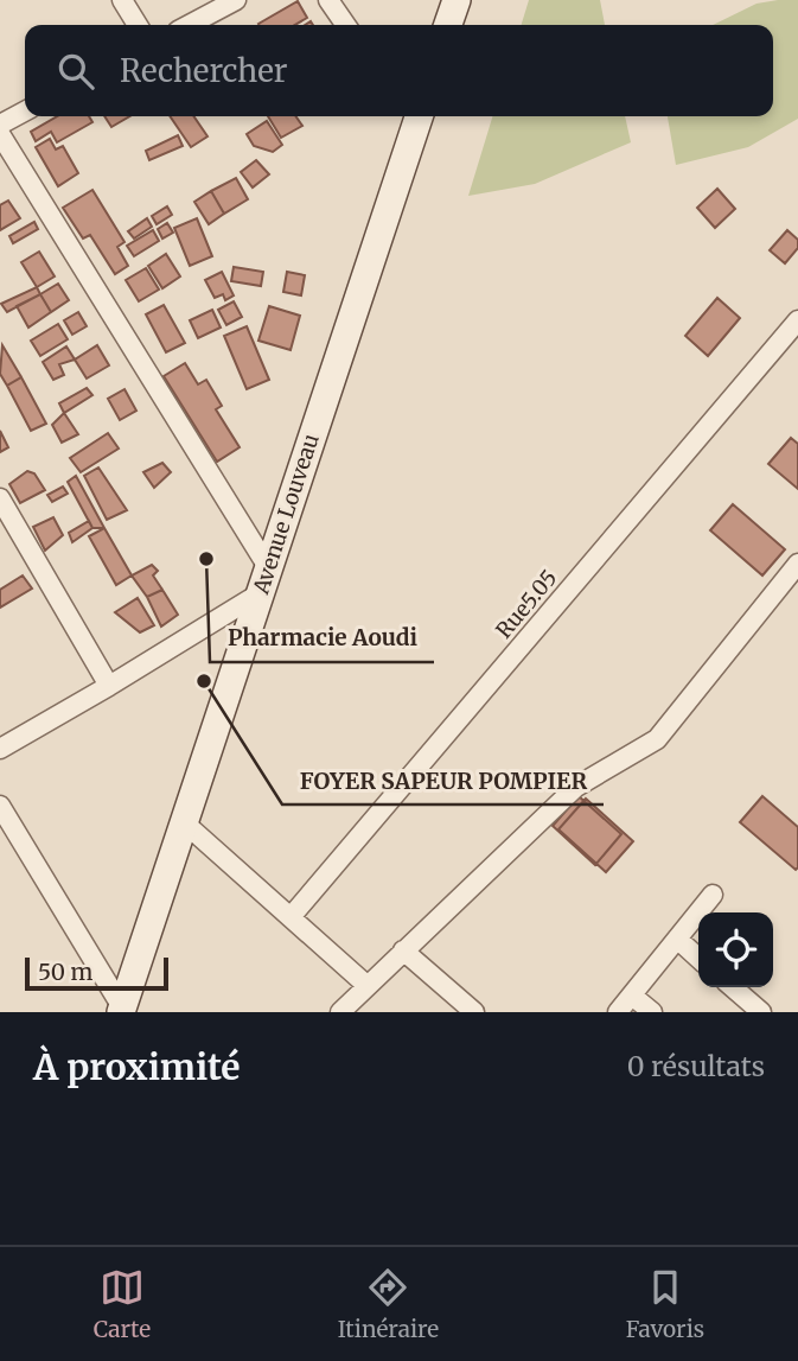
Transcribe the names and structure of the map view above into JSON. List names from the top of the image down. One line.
{"streets":{"main road":["Avenue Louveau"],"street":["Rue5.05"]},"places":["Pharmacie Aoudi","FOYER SAPEUR POMPIER"],"scale_bar":"50 m","page":{"search":"Rechercher","scale":"50 m","heading":["À proximité","0 résultats"],"nav":["Carte","Itinéraire","Favoris"]}}
